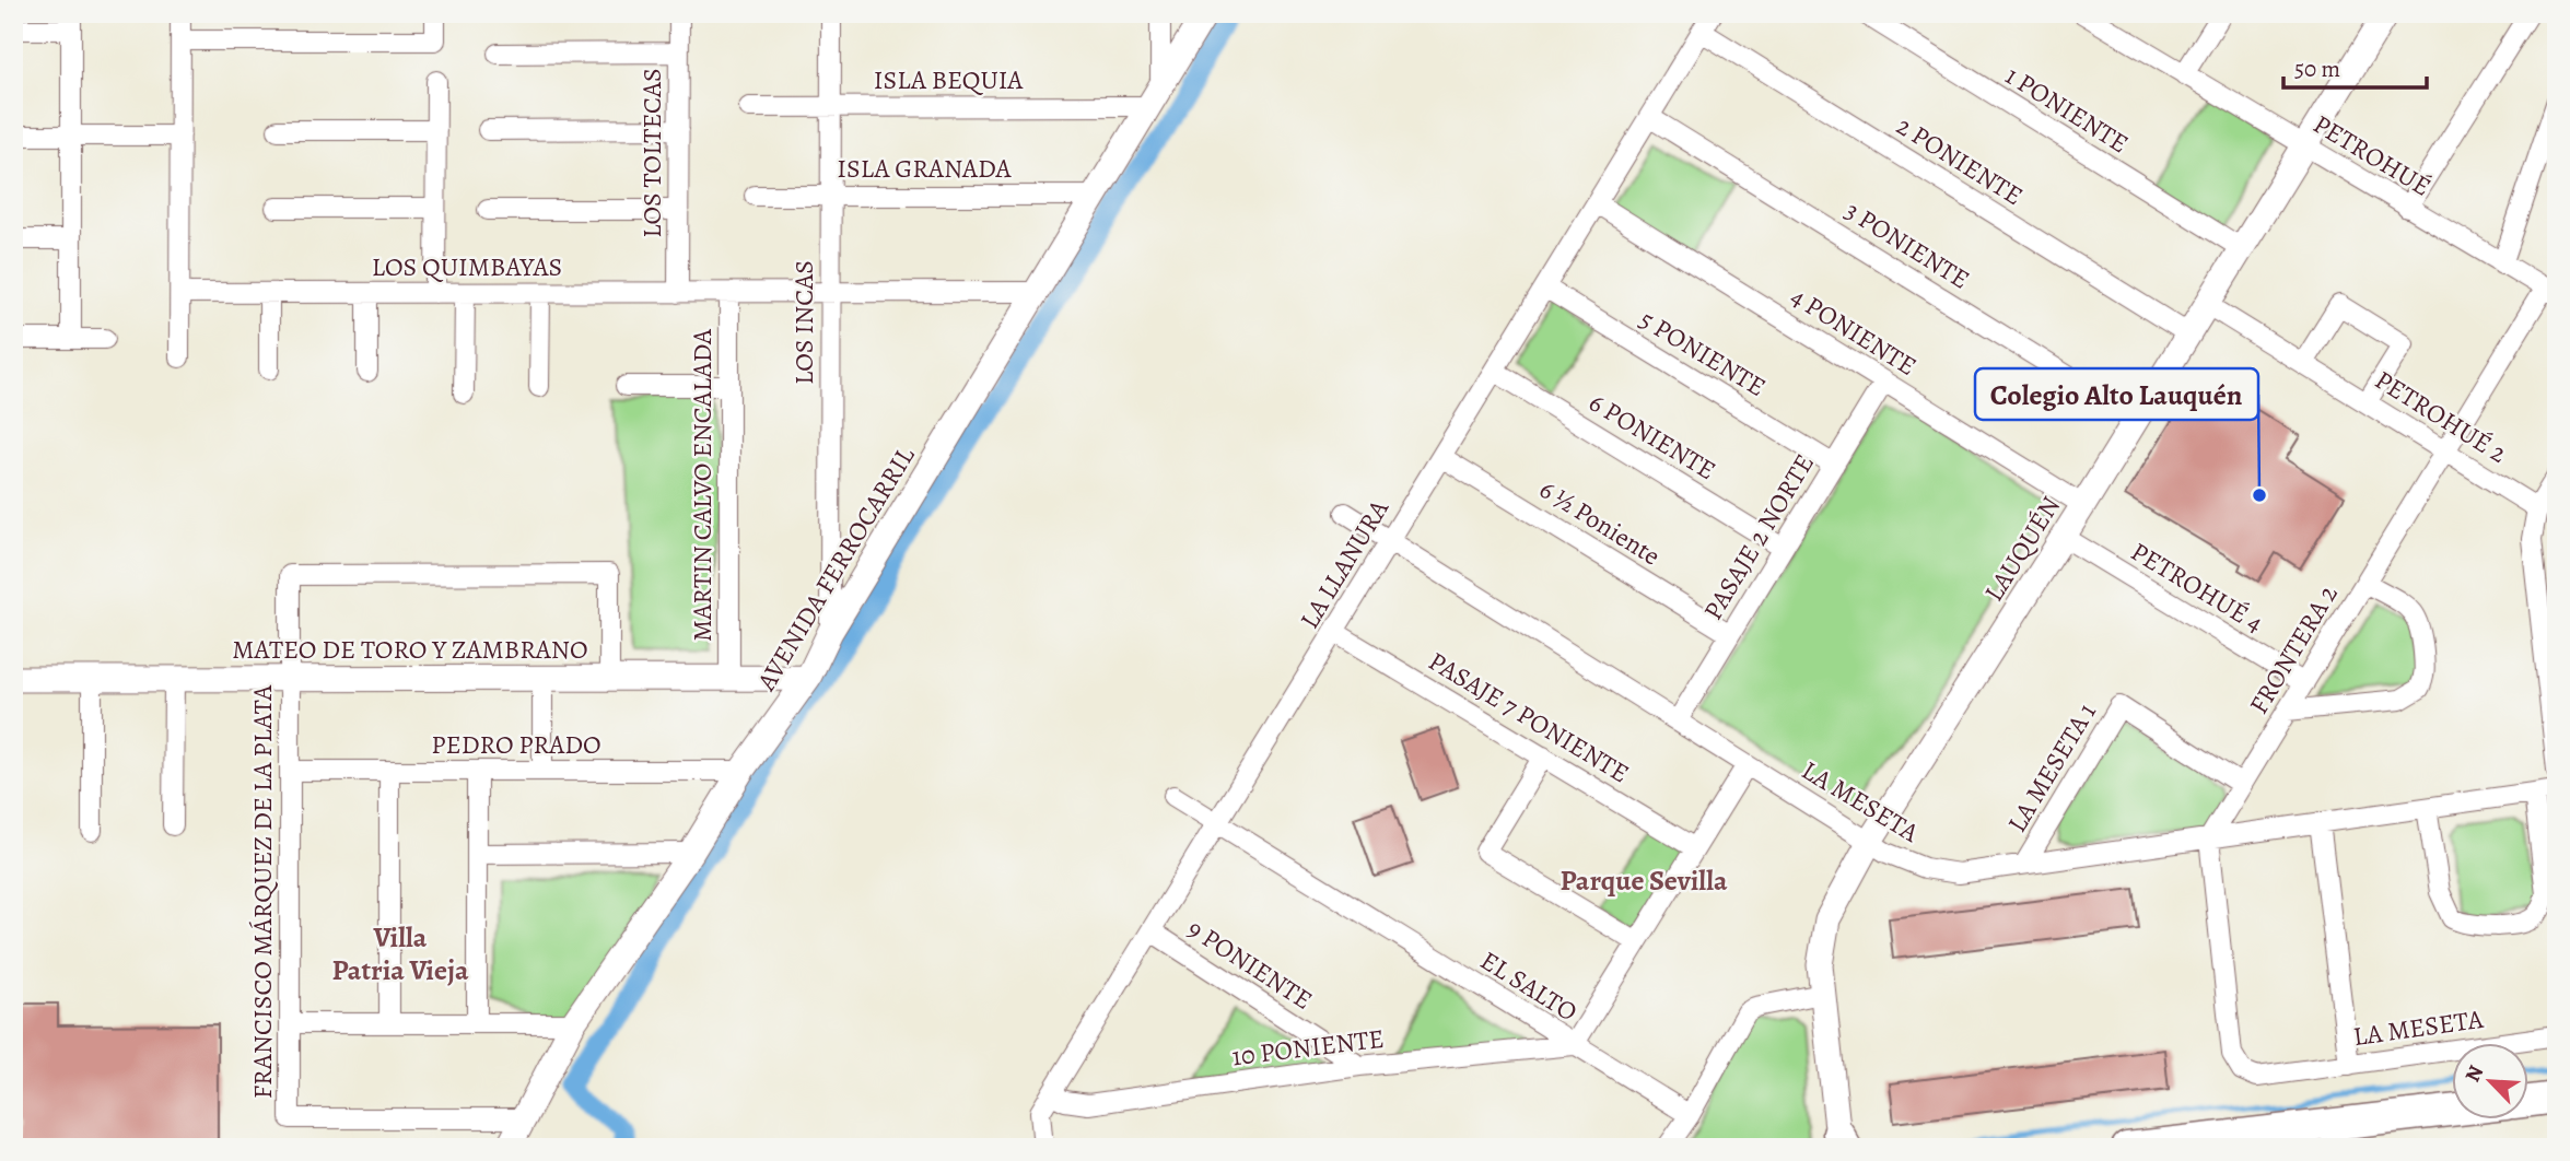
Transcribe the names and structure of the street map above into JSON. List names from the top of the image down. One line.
{"streets":{"street":["ISLA BEQUIA","1 PONIENTE","LOS TOLTECAS","PETROHUÉ","2 PONIENTE","ISLA GRANADA","3 PONIENTE","LOS QUIMBAYAS","LOS INCAS","4 PONIENTE","5 PONIENTE","PETROHUÉ 2","6 PONIENTE","MARTIN CALVO ENCALADA","6 ½ Poniente","PASAJE 2 NORTE","LAUQUÉN","LA LLANURA","AVENIDA FERROCARRIL","PETROHUÉ 4","MATEO DE TORO Y ZAMBRANO","FRONTERA 2","PASAJE 7 PONIENTE","PEDRO PRADO","LA MESETA 1","LA MESETA","FRANCISCO MÁRQUEZ DE LA PLATA","9 PONIENTE","EL SALTO","10 PONIENTE"]},"crossings":[["ISLA BEQUIA","LOS INCAS"],["ISLA BEQUIA","AVENIDA FERROCARRIL"],["1 PONIENTE","LAUQUÉN"],["LOS TOLTECAS","LOS QUIMBAYAS"],["PETROHUÉ","LAUQUÉN"],["PETROHUÉ","FRONTERA 2"],["2 PONIENTE","LAUQUÉN"],["2 PONIENTE","LA LLANURA"],["ISLA GRANADA","LOS INCAS"],["ISLA GRANADA","AVENIDA FERROCARRIL"],["3 PONIENTE","LAUQUÉN"],["3 PONIENTE","LA LLANURA"],["LOS QUIMBAYAS","LOS INCAS"],["LOS QUIMBAYAS","MARTIN CALVO ENCALADA"],["LOS QUIMBAYAS","AVENIDA FERROCARRIL"],["LOS INCAS","AVENIDA FERROCARRIL"],["4 PONIENTE","PASAJE 2 NORTE"],["4 PONIENTE","LAUQUÉN"],["4 PONIENTE","LA LLANURA"],["5 PONIENTE","PASAJE 2 NORTE"],["5 PONIENTE","LA LLANURA"],["PETROHUÉ 2","LAUQUÉN"],["PETROHUÉ 2","FRONTERA 2"],["6 PONIENTE","PASAJE 2 NORTE"],["6 PONIENTE","LA LLANURA"],["MARTIN CALVO ENCALADA","MATEO DE TORO Y ZAMBRANO"],["6 ½ Poniente","PASAJE 2 NORTE"],["6 ½ Poniente","LA LLANURA"],["PASAJE 2 NORTE","LA MESETA"],["LAUQUÉN","PETROHUÉ 4"],["LAUQUÉN","LA MESETA"],["LA LLANURA","PASAJE 7 PONIENTE"],["LA LLANURA","LA MESETA"],["LA LLANURA","9 PONIENTE"],["LA LLANURA","EL SALTO"],["LA LLANURA","10 PONIENTE"],["AVENIDA FERROCARRIL","MATEO DE TORO Y ZAMBRANO"],["AVENIDA FERROCARRIL","PEDRO PRADO"],["AVENIDA FERROCARRIL","FRANCISCO MÁRQUEZ DE LA PLATA"],["PETROHUÉ 4","FRONTERA 2"],["MATEO DE TORO Y ZAMBRANO","FRANCISCO MÁRQUEZ DE LA PLATA"],["FRONTERA 2","LA MESETA 1"],["FRONTERA 2","LA MESETA"],["PEDRO PRADO","FRANCISCO MÁRQUEZ DE LA PLATA"],["LA MESETA 1","LA MESETA"],["9 PONIENTE","10 PONIENTE"],["EL SALTO","10 PONIENTE"]],"districts":["Parque Sevilla","Villa Patria Vieja"],"places":["Colegio Alto Lauquén"],"scale_bar":"50 m","north":"top left"}
